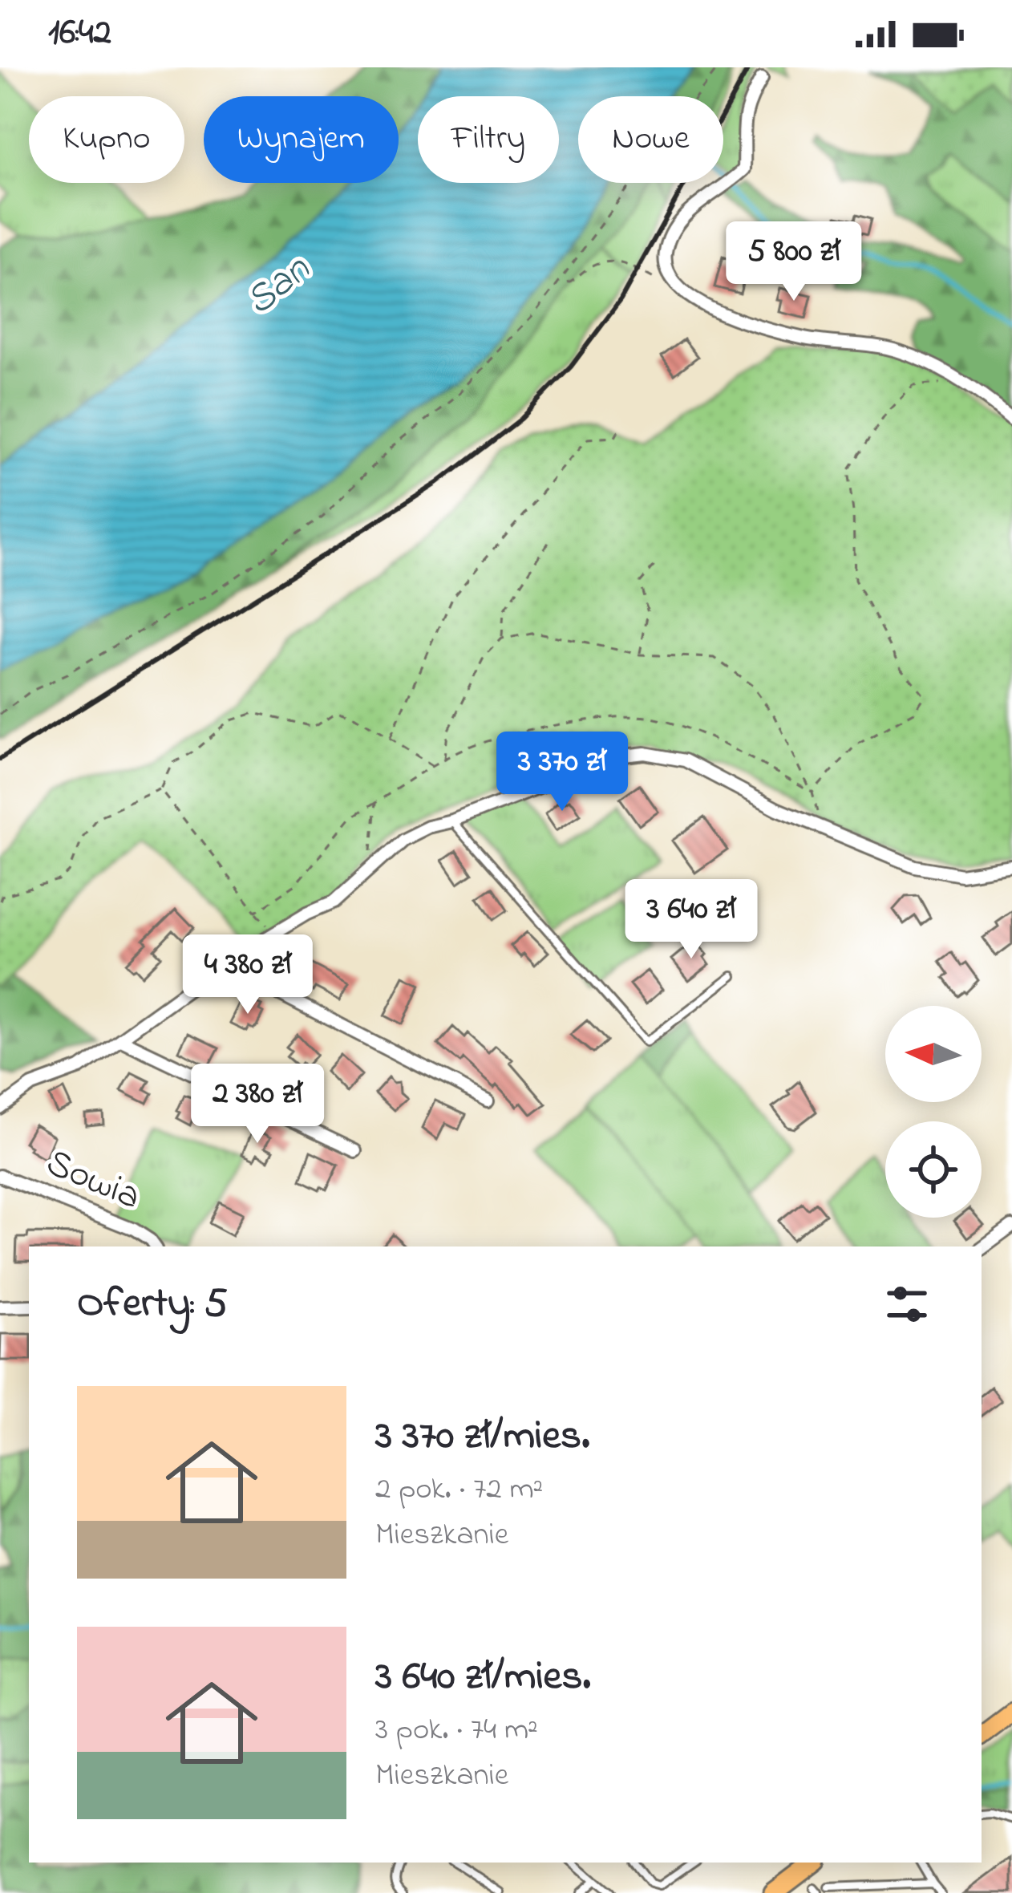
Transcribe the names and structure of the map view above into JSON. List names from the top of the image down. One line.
{"streets":{"street":["Sowia"]},"water":["San"],"north":"left","page":{"status":"16:42","chip":["Kupno","Wynajem","Filtry","Nowe"],"price":["5 800 zł","3 370 zł","3 640 zł","4 380 zł","2 380 zł"],"heading":"Oferty: 5","list":[{"name":"3 370 zł/mies.","note":"2 pok. · 72 m² · Mieszkanie"},{"name":"3 640 zł/mies.","note":"3 pok. · 74 m² · Mieszkanie"}]}}
